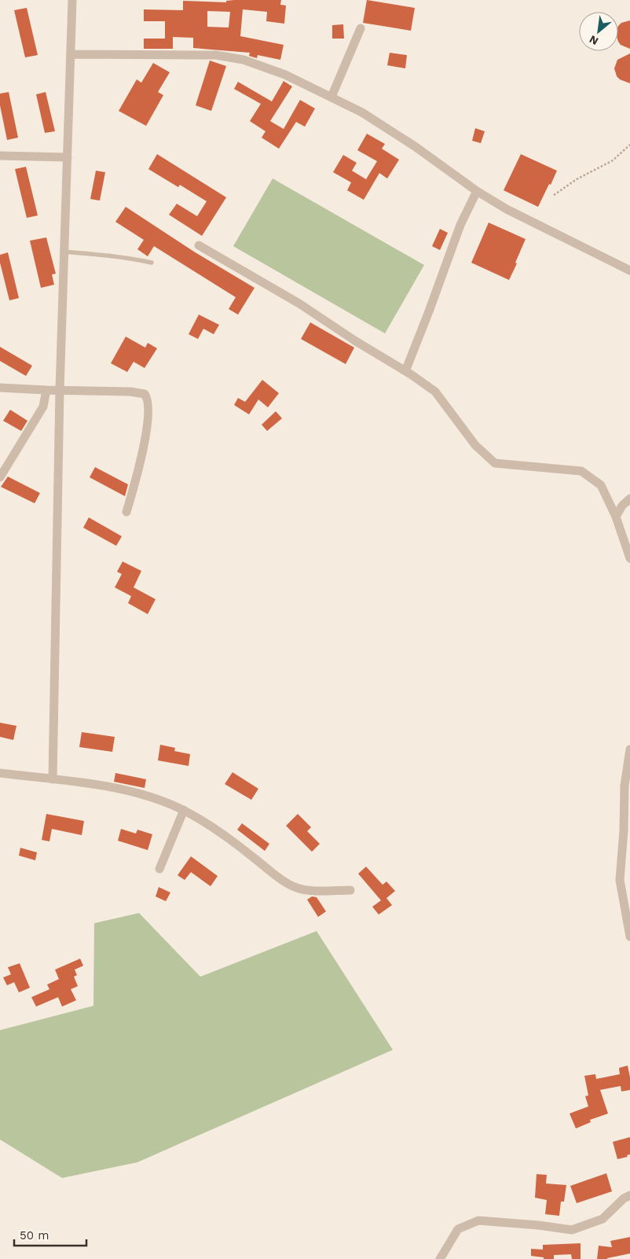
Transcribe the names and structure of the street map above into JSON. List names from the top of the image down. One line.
{"scale_bar":"50 m","north":"bottom left"}
